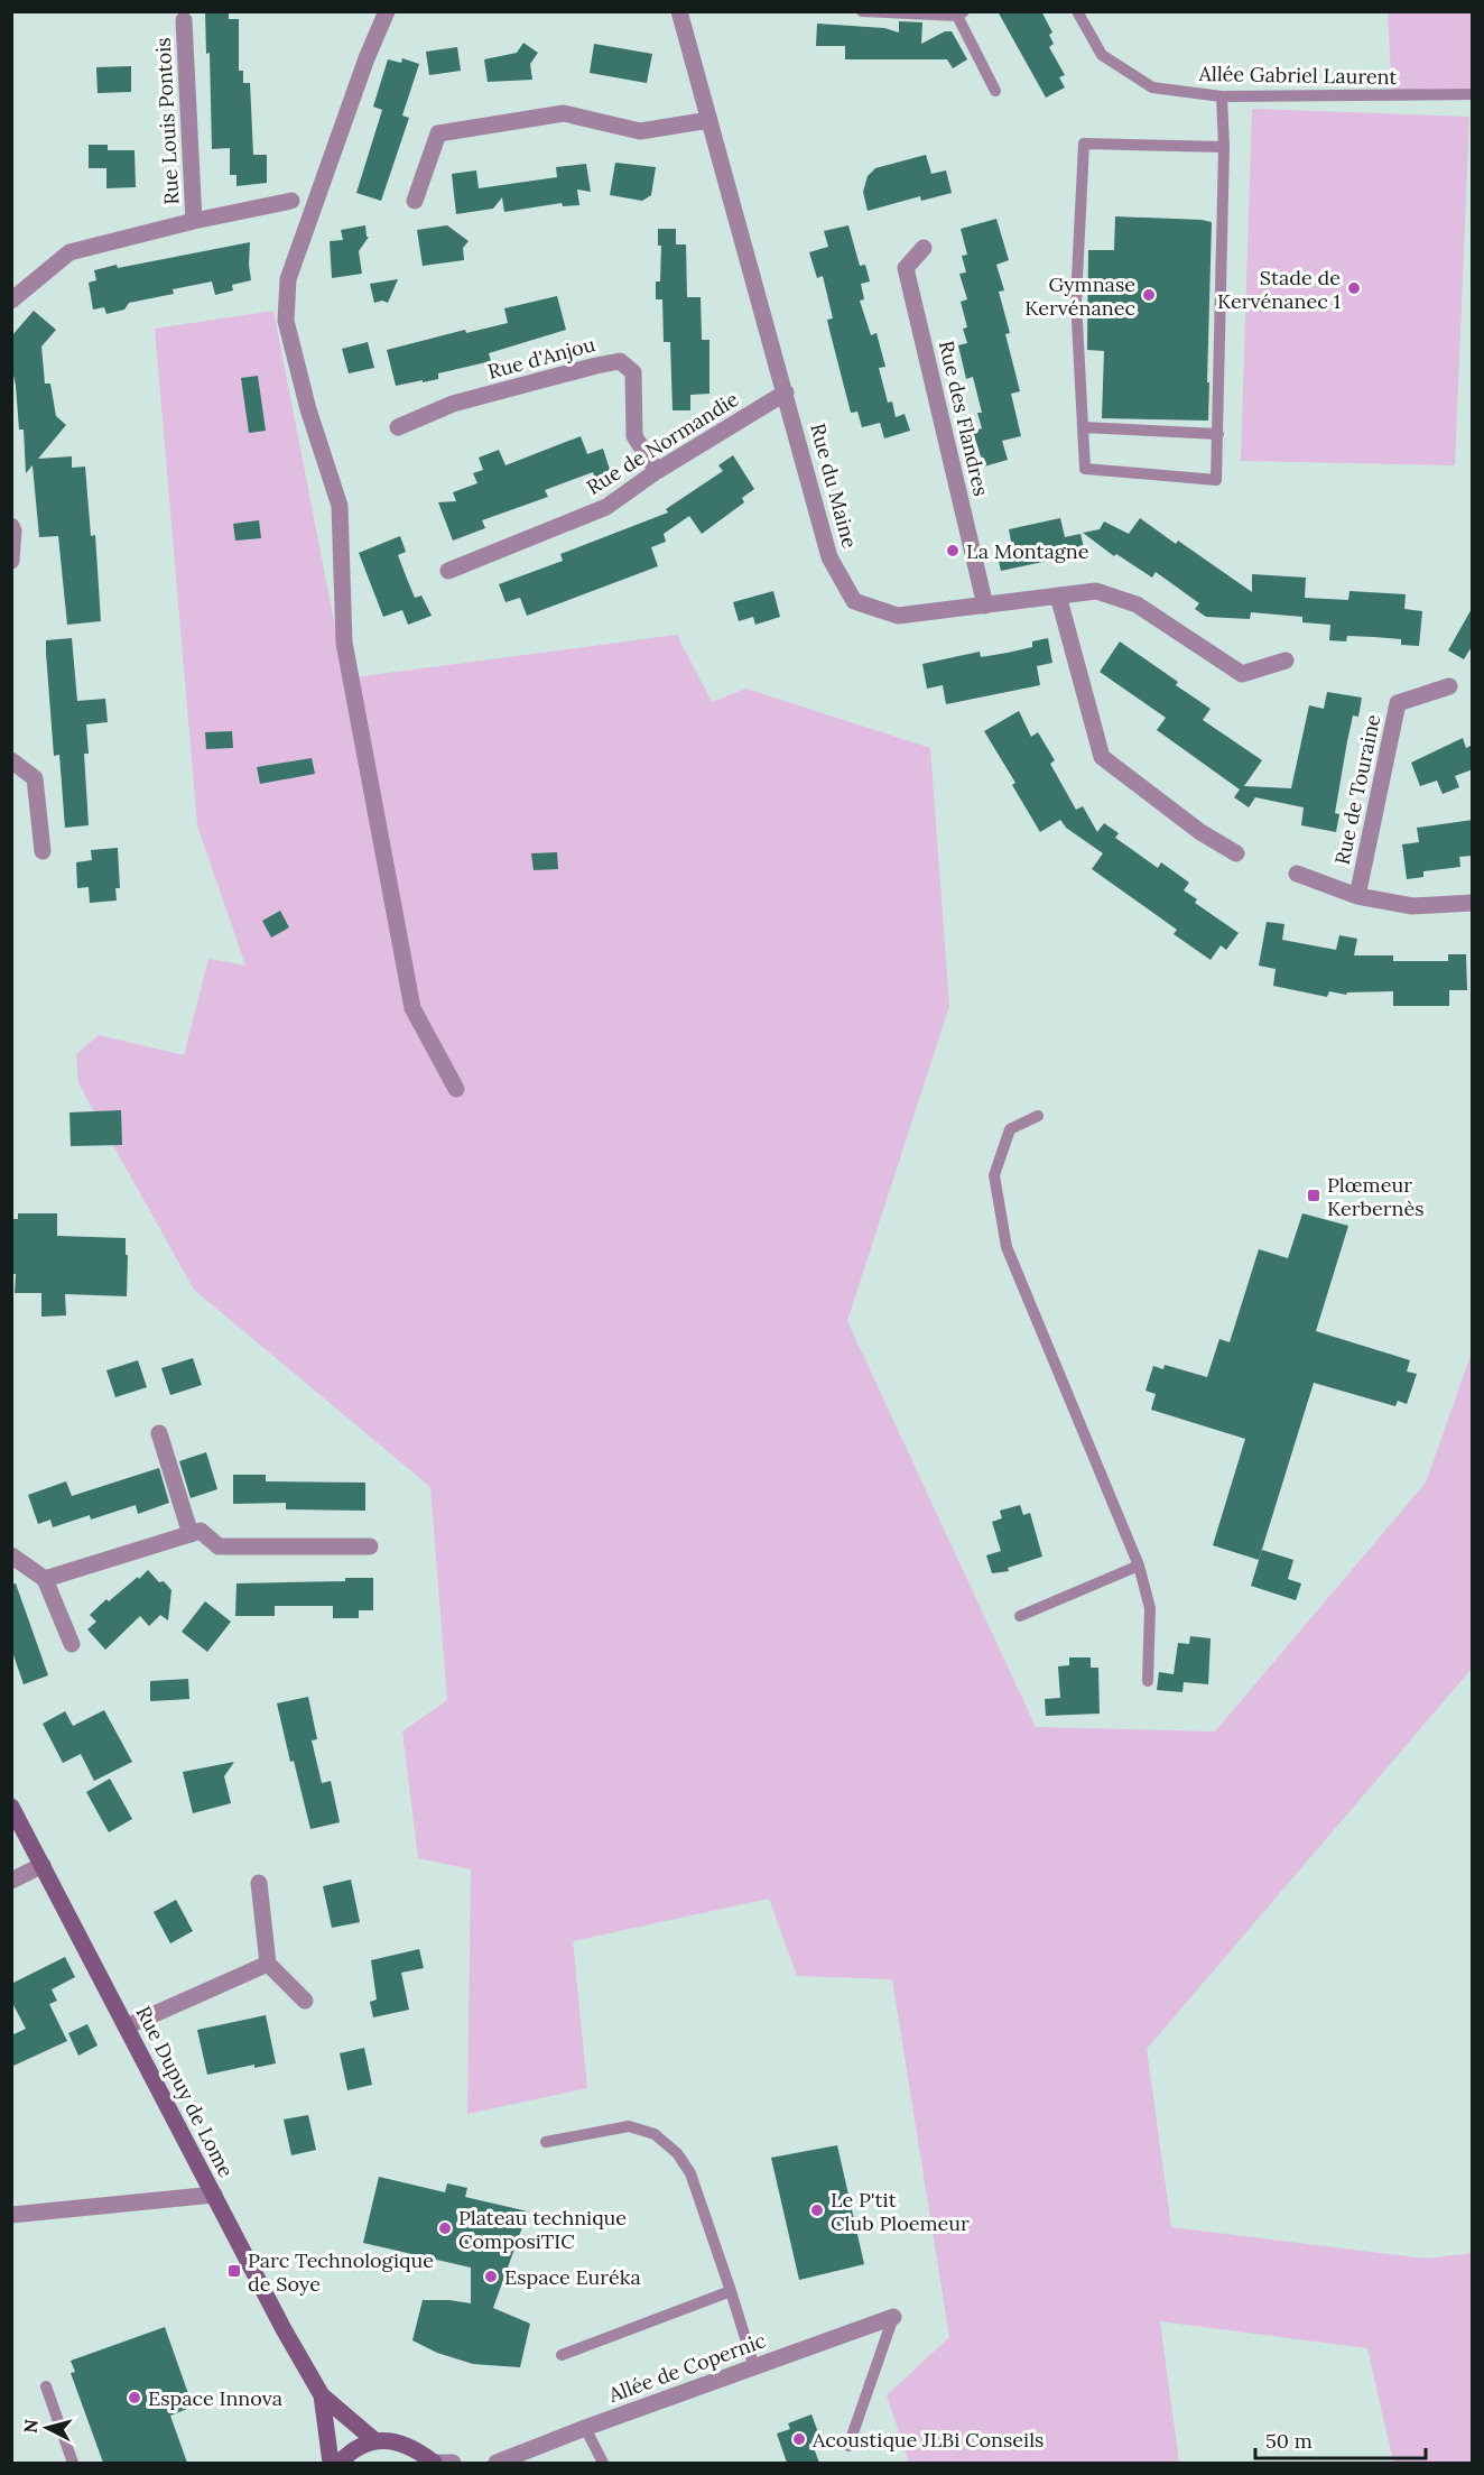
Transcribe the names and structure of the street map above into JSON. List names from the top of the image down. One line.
{"streets":{"street":["Rue Louis Pontois","Rue d'Anjou","Rue des Flandres","Rue de Normandie","Rue du Maine","Rue de Touraine","Rue Dupuy de Lome","Allée de Copernic"],"lane":["Allée Gabriel Laurent"]},"crossings":[["Rue d'Anjou","Rue de Normandie"],["Rue des Flandres","Rue du Maine"],["Rue de Normandie","Rue du Maine"]],"places":{"other":["Stade de Kervénanec 1","Gymnase Kervénanec","La Montagne","Le P'tit Club Ploemeur","Plateau technique ComposiTIC","Espace Euréka","Espace Innova","Acoustique JLBi Conseils"],"transit":["Plœmeur Kerbernès","Parc Technologique de Soye"]},"scale_bar":"50 m","north":"left"}
